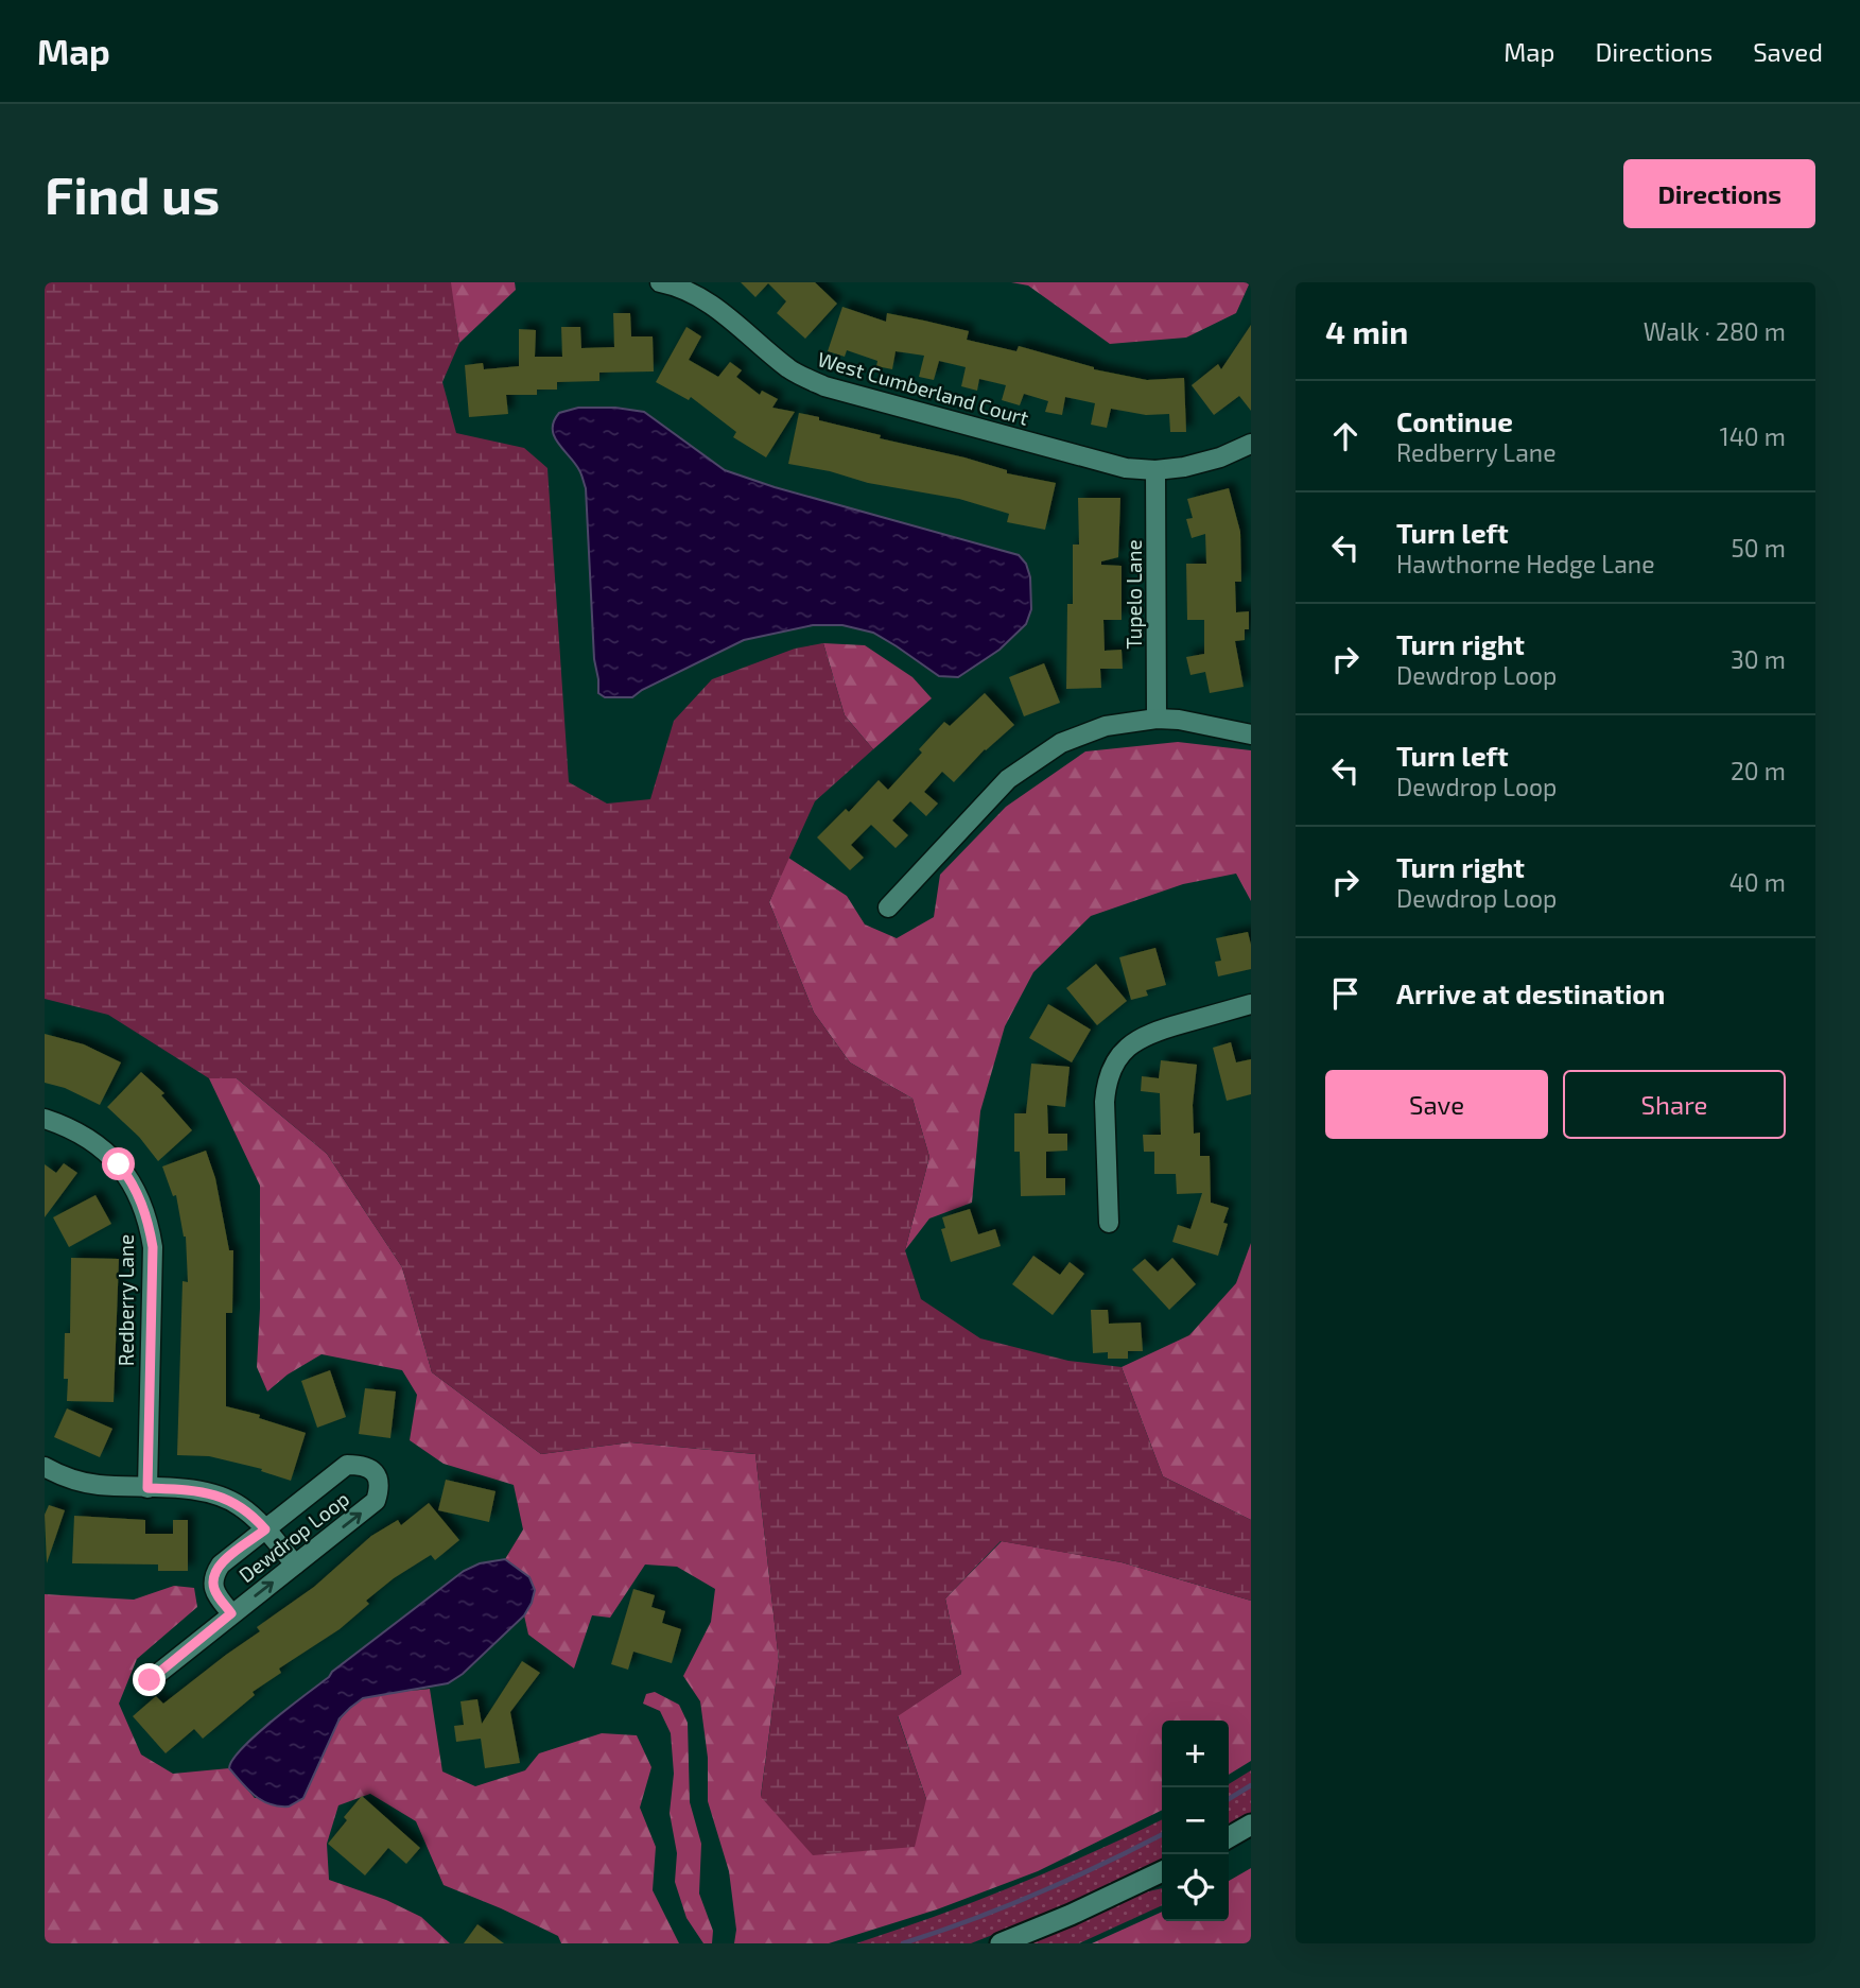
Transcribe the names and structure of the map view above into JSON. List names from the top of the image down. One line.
{"streets":{"street":["West Cumberland Court","Tupelo Lane","Redberry Lane","Dewdrop Loop"]},"crossings":[["West Cumberland Court","Tupelo Lane"]],"page":{"header":"Map","nav":["Map","Directions","Saved"],"buttons":["Directions",["Save","Share"]],"title":"Find us","heading":["4 min","Walk · 280 m"],"list":[["Continue","Redberry Lane","140 m"],["Turn left","Hawthorne Hedge Lane","50 m"],["Turn right","Dewdrop Loop","30 m"],["Turn left","Dewdrop Loop","20 m"],["Turn right","Dewdrop Loop","40 m"],"Arrive at destination"],"map_buttons":["+","−"]}}
